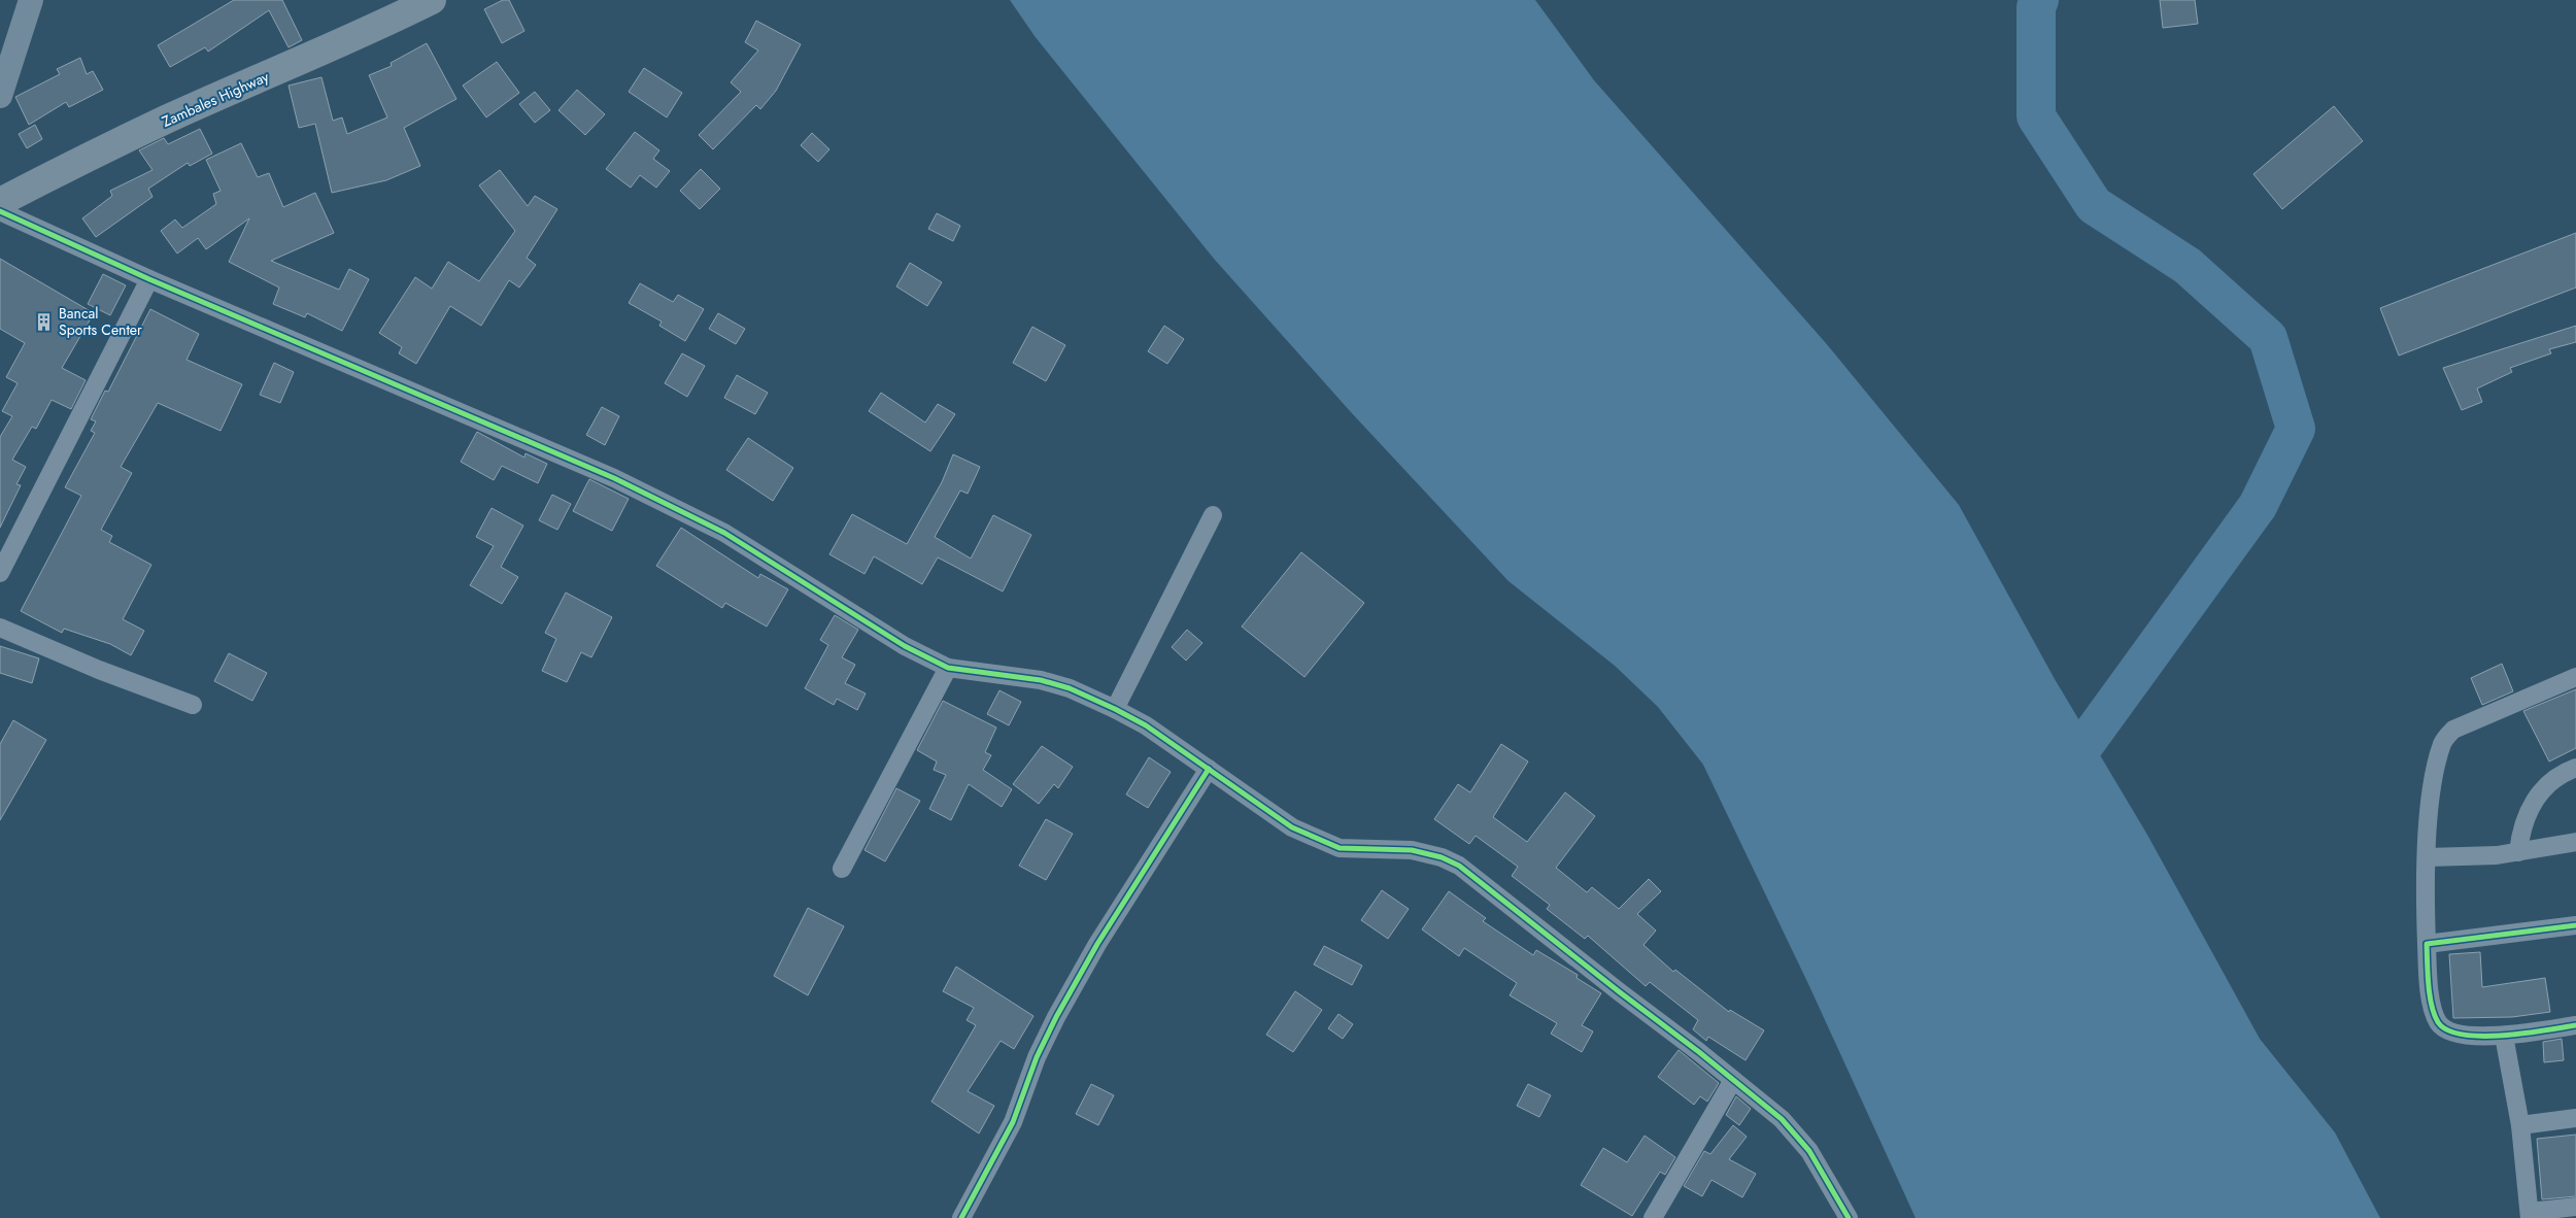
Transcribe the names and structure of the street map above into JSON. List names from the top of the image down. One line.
{"streets":{"main road":["Zambales Highway"]},"places":{"building":["Bancal Sports Center"]}}
